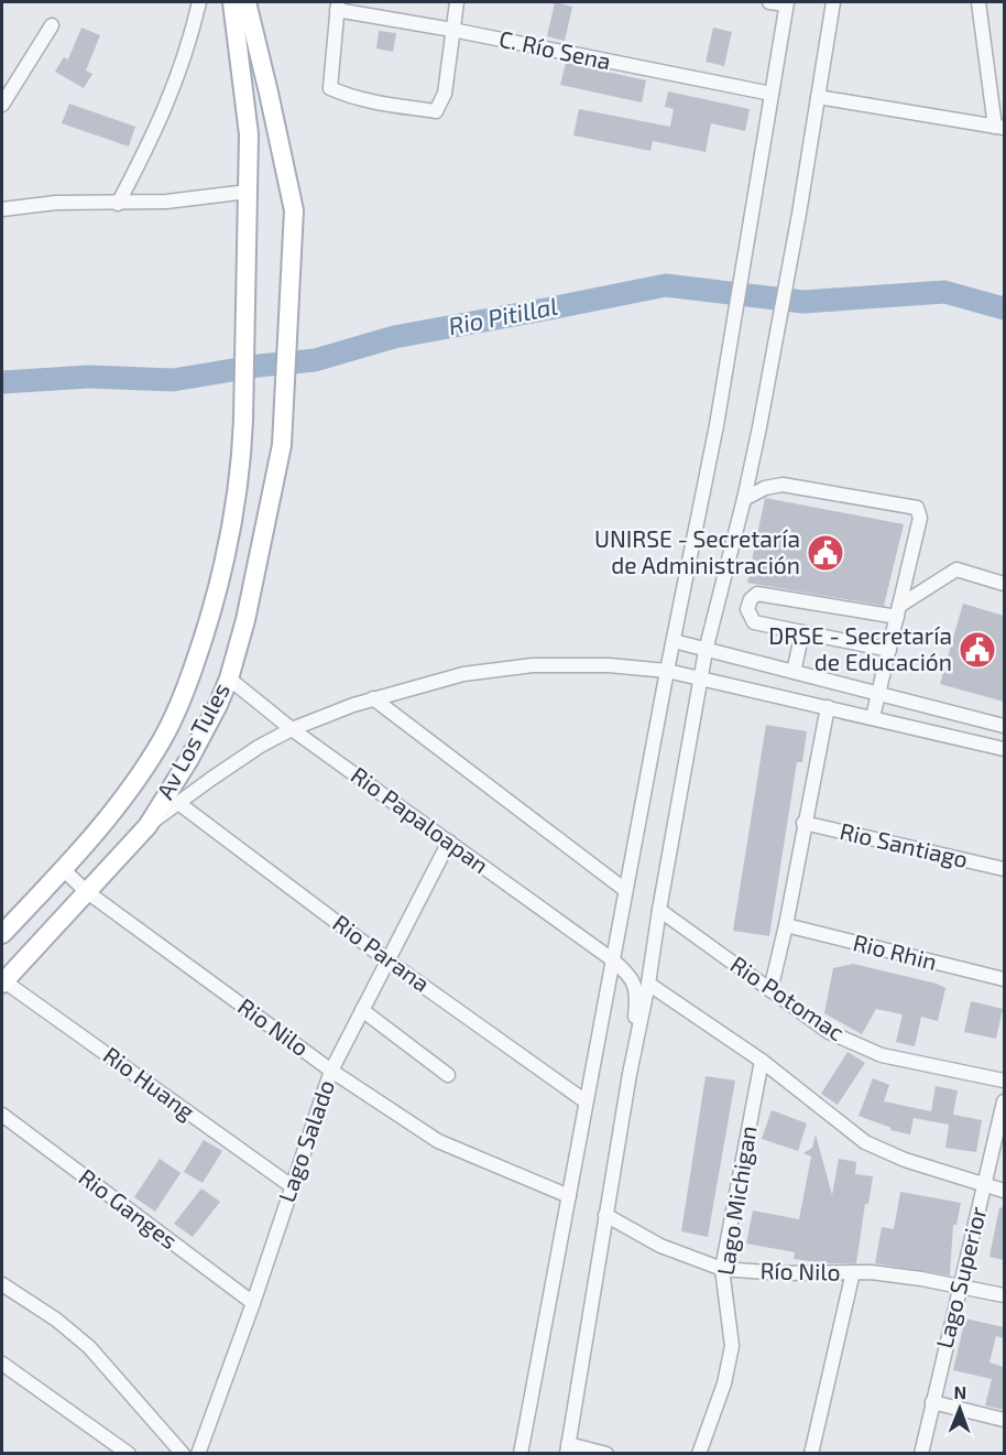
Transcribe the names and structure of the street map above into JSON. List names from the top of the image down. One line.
{"streets":{"main road":["Av Los Tules"],"street":["C. Río Sena","Rio Papaloapan","Rio Santiago","Rio Rhin","Rio Parana","Rio Potomac","Rio Nilo","Rio Huang","Lago Salado","Lago Michigan","Rio Ganges","Río Nilo","Lago Superior"]},"crossings":[["Av Los Tules","Rio Papaloapan"],["Av Los Tules","Rio Nilo"],["Av Los Tules","Rio Huang"],["Rio Papaloapan","Lago Salado"],["Rio Parana","Lago Salado"],["Rio Nilo","Lago Salado"],["Rio Huang","Lago Salado"],["Lago Salado","Rio Ganges"],["Lago Michigan","Río Nilo"],["Río Nilo","Lago Superior"]],"water":["Rio Pitillal"],"places":{"public building":["UNIRSE - Secretaría de Administración","DRSE - Secretaría de Educación"]},"north":"top"}
